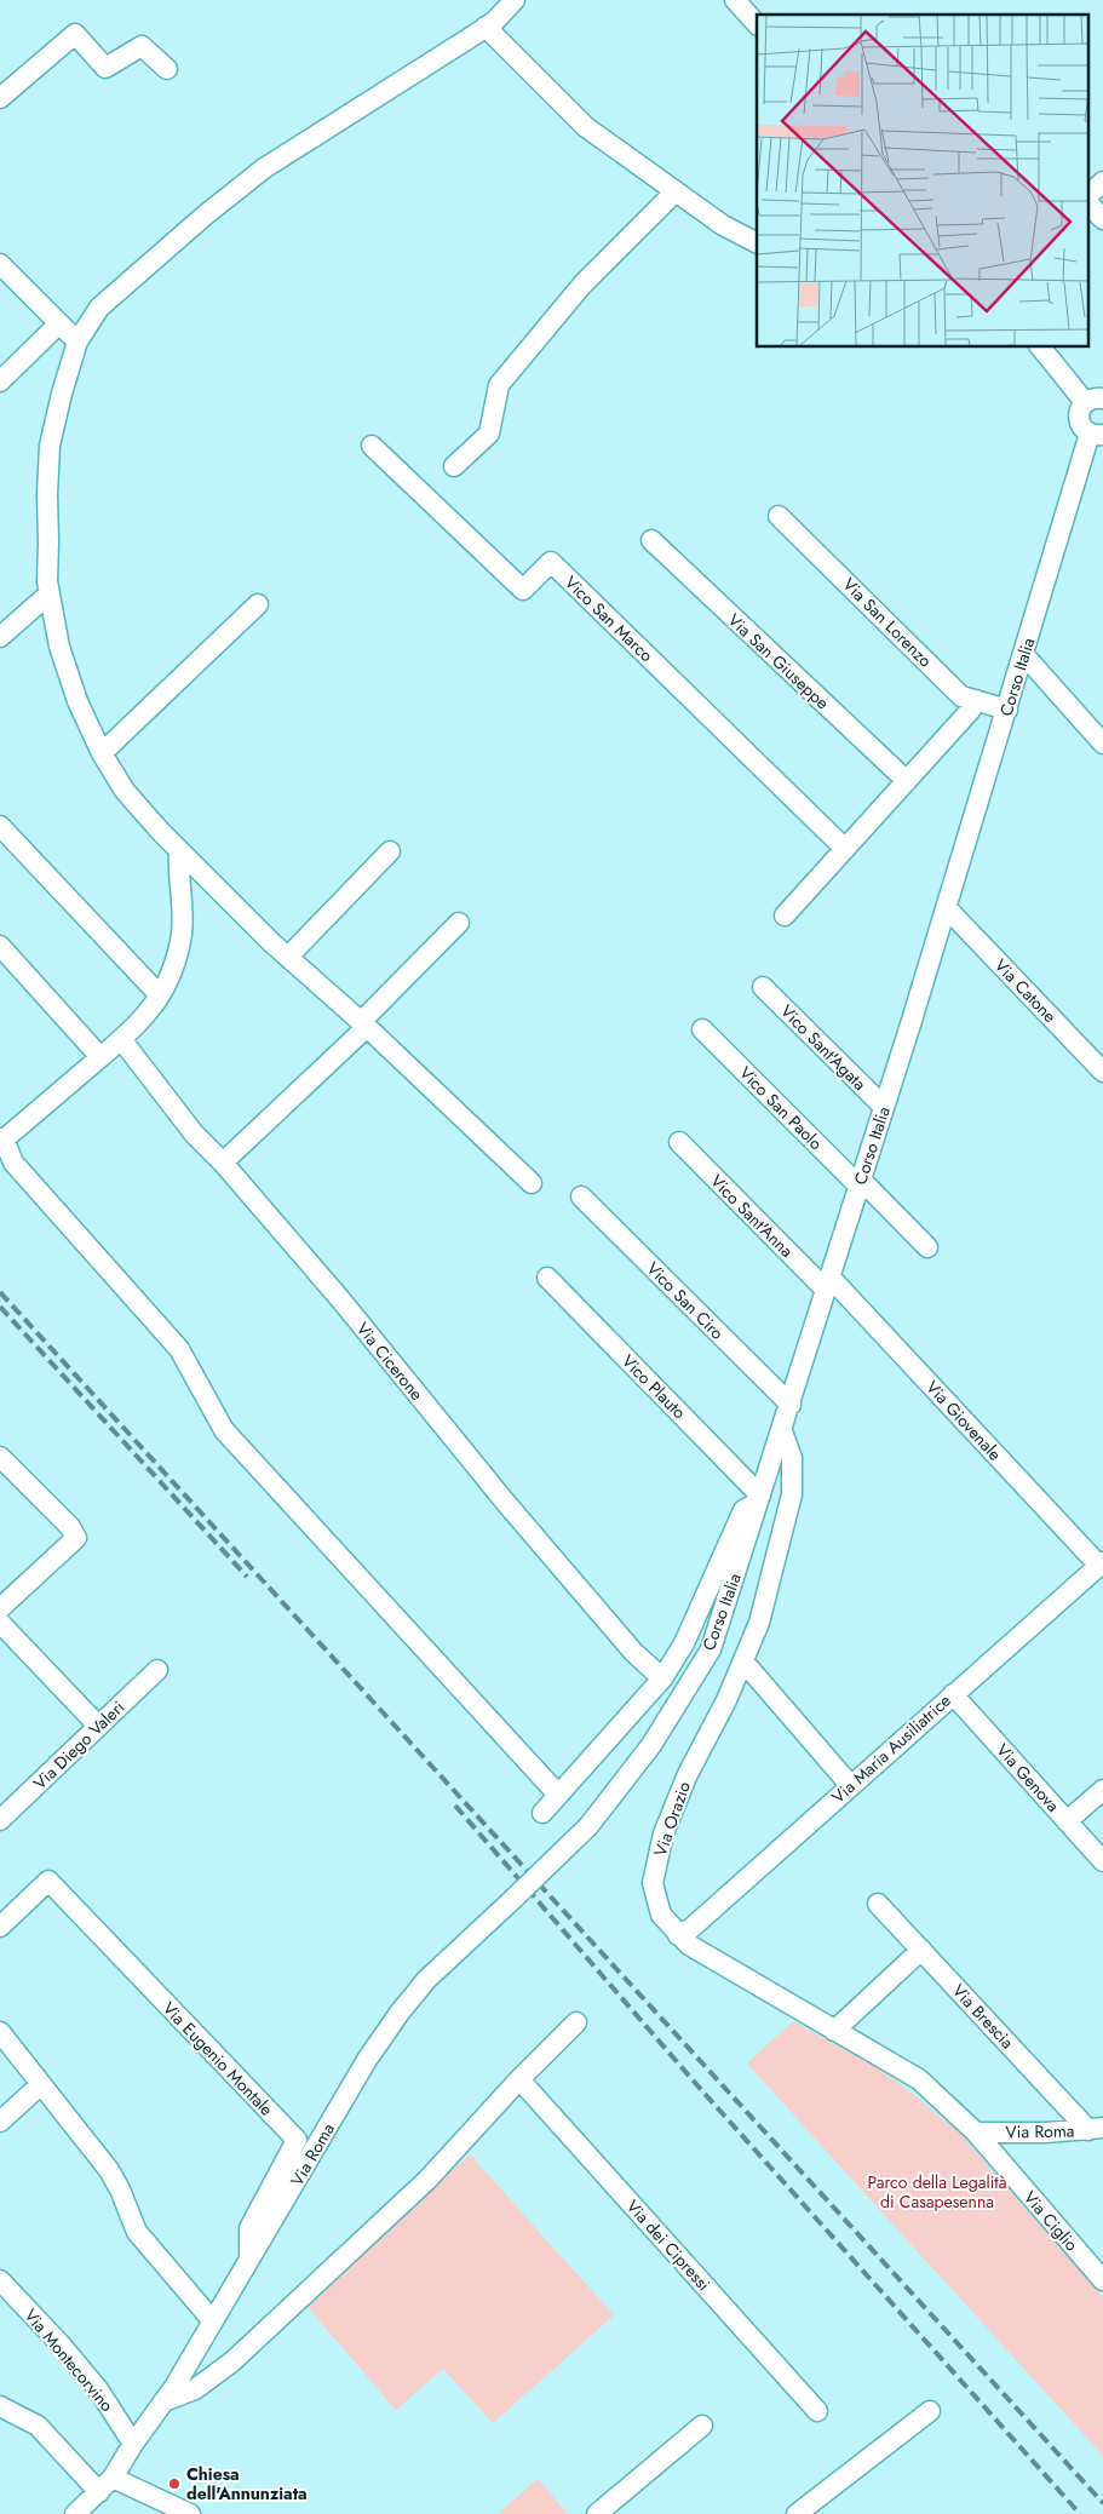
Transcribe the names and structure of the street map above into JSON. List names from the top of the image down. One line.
{"streets":{"street":["Vico San Marco","Via San Lorenzo","Via San Giuseppe","Corso Italia","Via Catone","Vico Sant'Agata","Vico San Paolo","Vico Sant'Anna","Vico San Ciro","Via Cicerone","Vico Plauto","Via Giovenale","Via Diego Valeri","Via Maria Ausiliatrice","Via Genova","Via Orazio","Via Brescia","Via Eugenio Montale","Via Roma","Via Ciglio","Via dei Cipressi","Via Montecorvino"]},"crossings":[["Via San Lorenzo","Corso Italia"],["Corso Italia","Via Catone"],["Corso Italia","Vico Sant'Agata"],["Corso Italia","Vico San Paolo"],["Corso Italia","Vico Sant'Anna"],["Corso Italia","Vico San Ciro"],["Corso Italia","Vico Plauto"],["Corso Italia","Via Giovenale"],["Corso Italia","Via Orazio"],["Corso Italia","Via Roma"],["Vico Sant'Anna","Via Giovenale"],["Via Giovenale","Via Maria Ausiliatrice"],["Via Maria Ausiliatrice","Via Genova"],["Via Maria Ausiliatrice","Via Orazio"],["Via Orazio","Via Roma"],["Via Orazio","Via Ciglio"],["Via Brescia","Via Roma"],["Via Eugenio Montale","Via Roma"],["Via Roma","Via Ciglio"],["Via Roma","Via Montecorvino"]],"parks":["Parco della Legalità di Casapesenna"],"places":["Chiesa dell'Annunziata"]}
